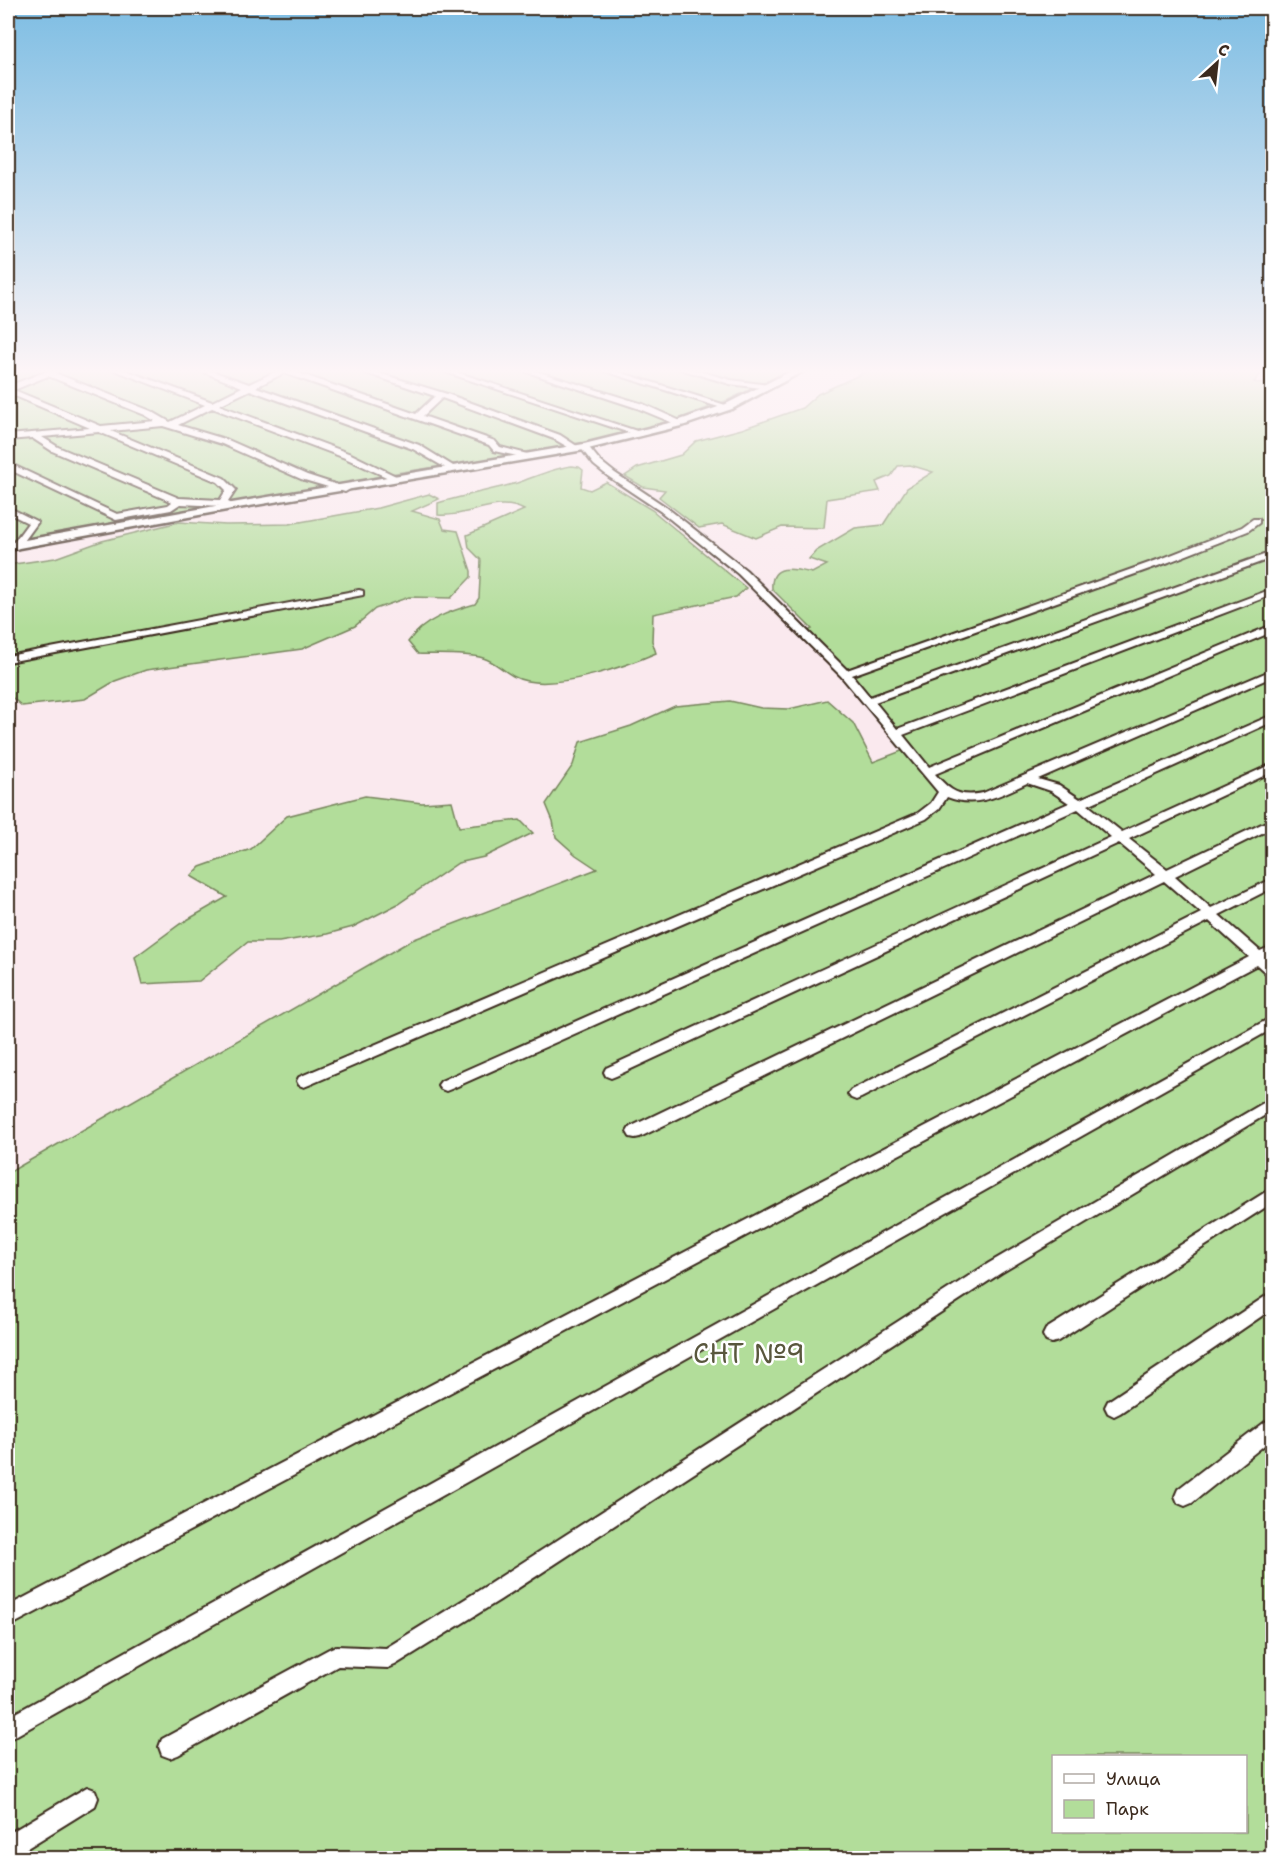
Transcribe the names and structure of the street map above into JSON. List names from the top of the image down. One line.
{"parks":["СНТ №9"],"legend":["Улица","Парк"],"north":"top right"}
